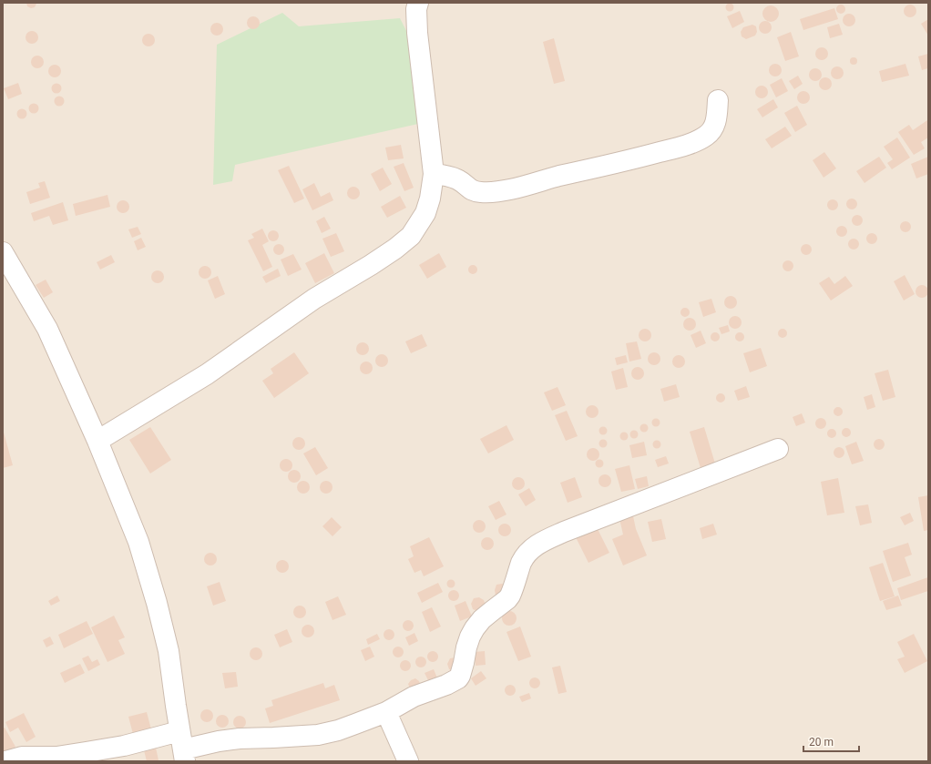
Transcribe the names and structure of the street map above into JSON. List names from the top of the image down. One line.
{"scale_bar":"20 m"}
